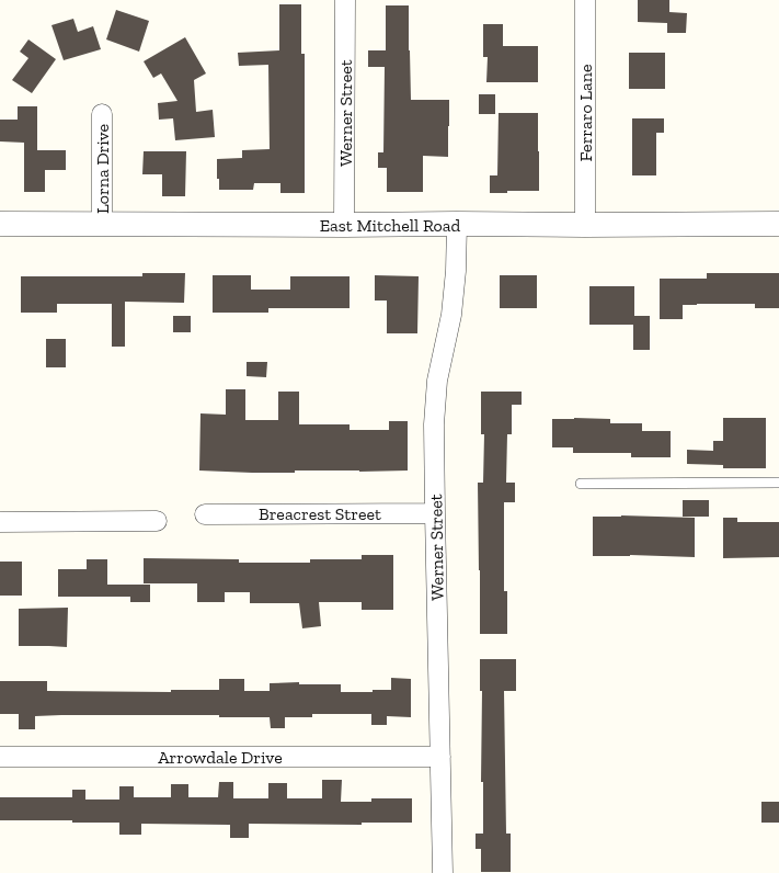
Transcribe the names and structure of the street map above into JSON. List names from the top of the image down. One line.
{"streets":{"street":["Werner Street","Ferraro Lane","Lorna Drive","East Mitchell Road","Breacrest Street","Arrowdale Drive"]},"crossings":[["Werner Street","East Mitchell Road"],["Werner Street","Breacrest Street"],["Werner Street","Arrowdale Drive"],["Ferraro Lane","East Mitchell Road"],["Lorna Drive","East Mitchell Road"]]}
